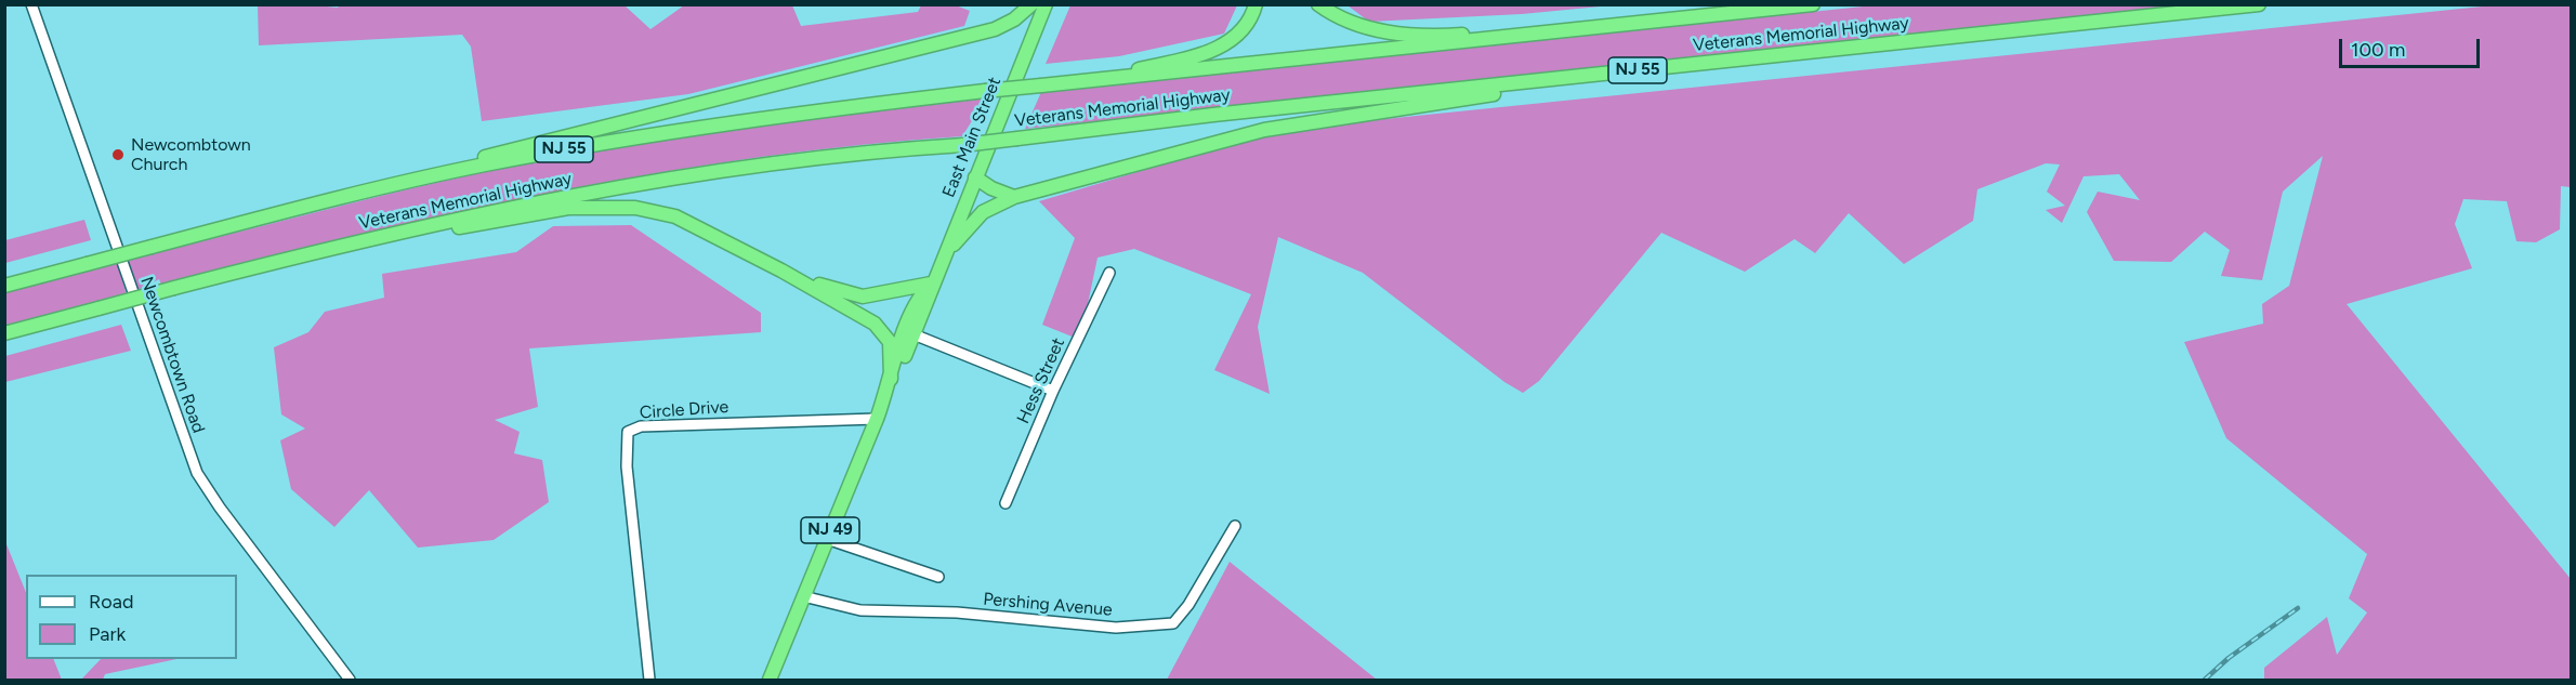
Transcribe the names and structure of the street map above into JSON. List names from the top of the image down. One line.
{"streets":{"highway":["Veterans Memorial Highway","NJ 55","East Main Street","NJ 49"],"street":["Newcombtown Road","Hess Street","Circle Drive","Pershing Avenue"]},"crossings":[["East Main Street","Circle Drive"],["East Main Street","Pershing Avenue"]],"places":["Newcombtown Church"],"legend":["Road","Park"],"scale_bar":"100 m"}
